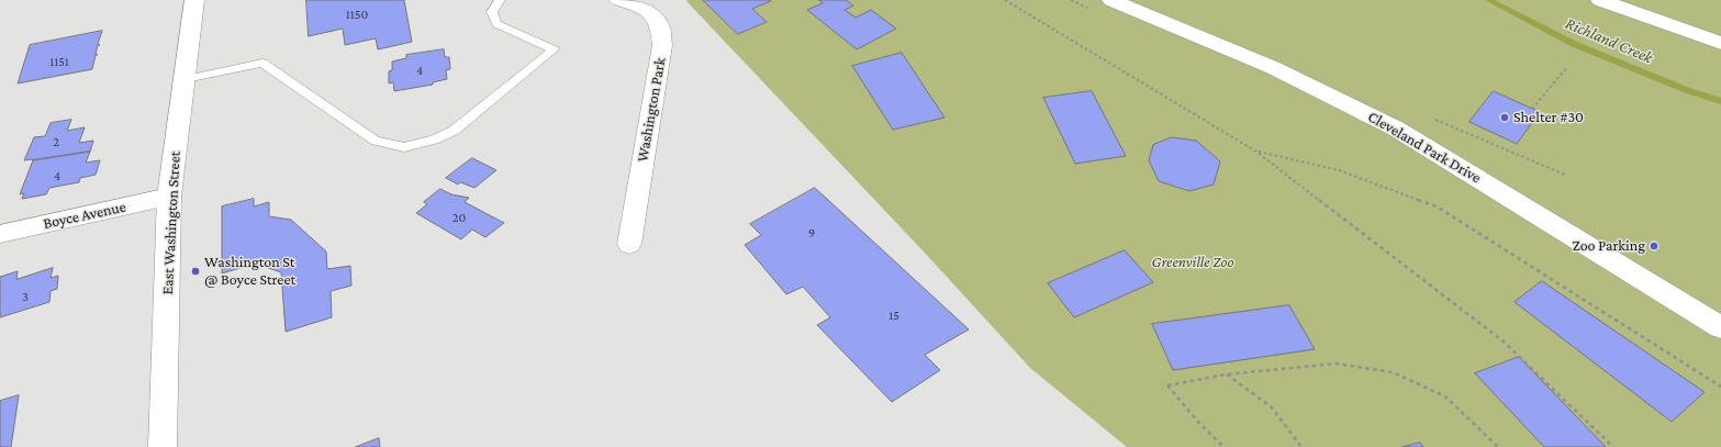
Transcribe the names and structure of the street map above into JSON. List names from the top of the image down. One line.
{"streets":{"street":["Washington Park","Cleveland Park Drive","Boyce Avenue","East Washington Street"]},"crossings":[["Boyce Avenue","East Washington Street"]],"water":["Richland Creek"],"parks":["Greenville Zoo"],"places":["Shelter #30","Zoo Parking","Washington St @ Boyce Street"],"house_numbers":["1150","1151","4","2","4","20","9","3","15"]}
